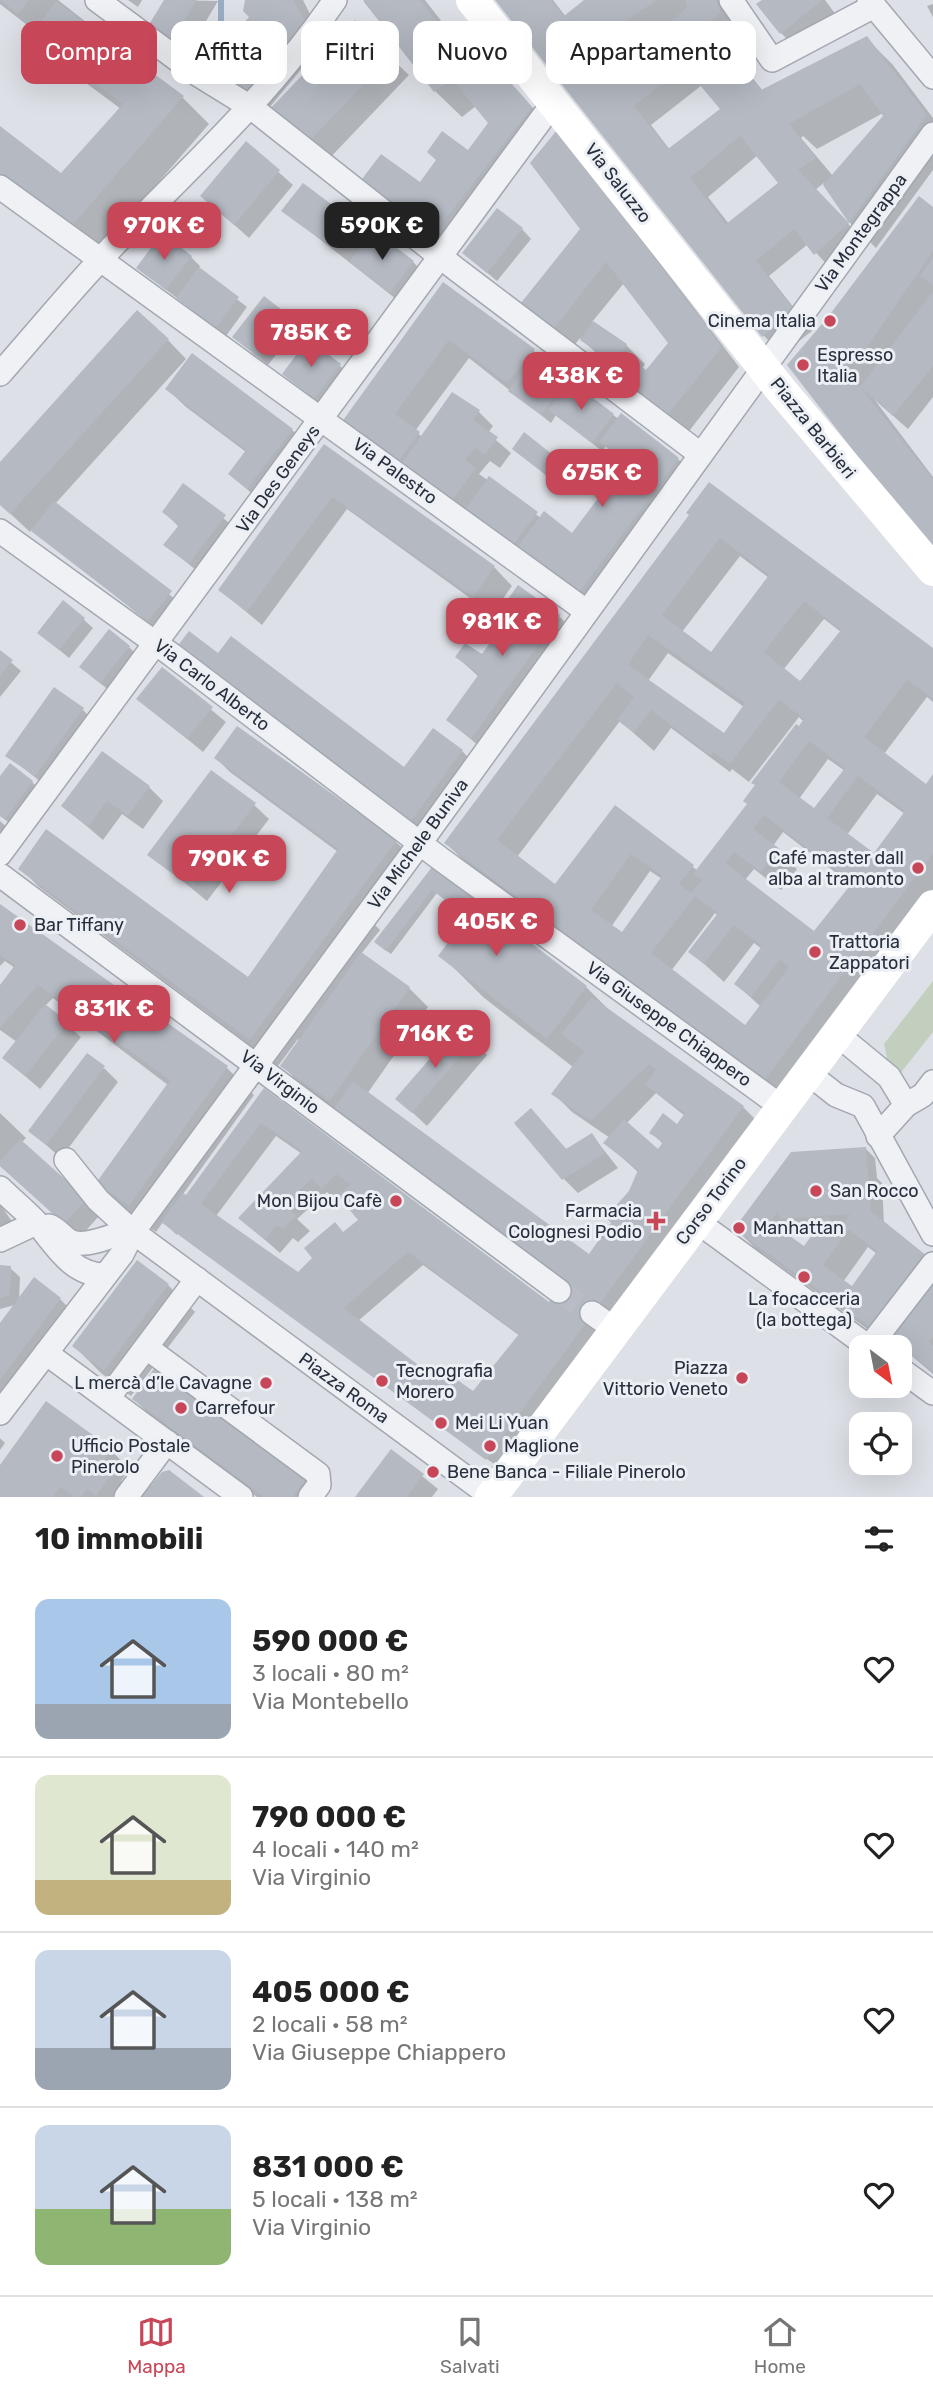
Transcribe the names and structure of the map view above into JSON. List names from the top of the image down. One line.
{"streets":{"main road":["Via Saluzzo","Piazza Barbieri","Corso Torino"],"street":["Via Montegrappa","Via Palestro","Via Des Geneys","Via Carlo Alberto","Via Michele Buniva","Via Giuseppe Chiappero","Via Virginio","Piazza Roma"]},"crossings":[["Via Saluzzo","Via Montegrappa"],["Via Saluzzo","Piazza Barbieri"],["Via Saluzzo","Via Des Geneys"],["Via Montegrappa","Piazza Barbieri"],["Piazza Barbieri","Via Michele Buniva"],["Via Palestro","Via Des Geneys"],["Via Palestro","Via Michele Buniva"],["Via Des Geneys","Via Carlo Alberto"],["Via Carlo Alberto","Via Michele Buniva"],["Via Carlo Alberto","Via Giuseppe Chiappero"],["Via Michele Buniva","Via Giuseppe Chiappero"],["Via Michele Buniva","Via Virginio"],["Via Michele Buniva","Piazza Roma"],["Via Giuseppe Chiappero","Corso Torino"],["Corso Torino","Piazza Roma"]],"places":{"other":["Cinema Italia","Espresso Italia","Café master dall alba al tramonto","Bar Tiffany","Trattoria Zappatori","San Rocco","Mon Bijou Cafè","Manhattan","La focacceria (la bottega)","Piazza Vittorio Veneto","Tecnografia Morero","L mercà d’le Cavagne","Carrefour","Mei Li Yuan","Maglione","Ufficio Postale Pinerolo","Bene Banca - Filiale Pinerolo"],"health":["Farmacia Colognesi Podio"]},"north":"bottom right","page":{"chip":["Compra","Affitta","Filtri","Nuovo","Appartamento"],"price":["970K €","590K €","785K €","438K €","675K €","981K €","790K €","405K €","831K €","716K €"],"heading":"10 immobili","list":[{"name":"590 000 €","note":"3 locali · 80 m² · Via Montebello"},{"name":"790 000 €","note":"4 locali · 140 m² · Via Virginio"},{"name":"405 000 €","note":"2 locali · 58 m² · Via Giuseppe Chiappero"},{"name":"831 000 €","note":"5 locali · 138 m² · Via Virginio"}],"tabs":["Mappa","Salvati","Home"]}}
